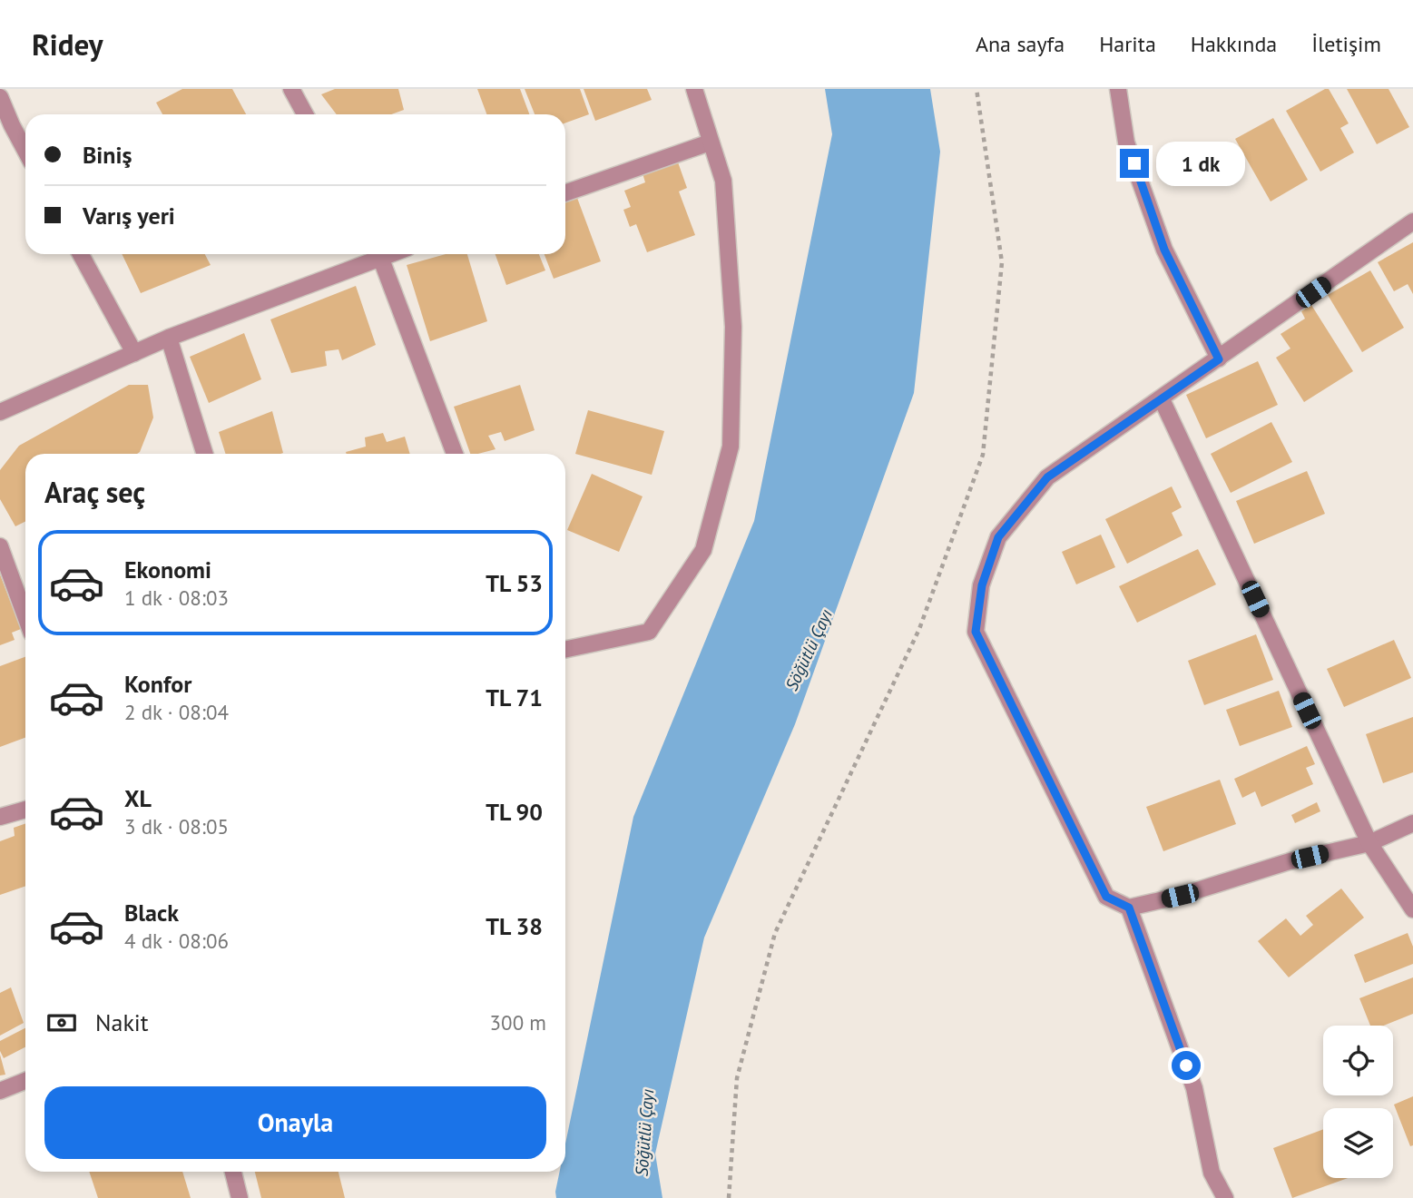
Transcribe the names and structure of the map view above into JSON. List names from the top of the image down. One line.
{"water":["Söğütlü Çayı"],"page":{"header":"Ridey","nav":["Ana sayfa","Harita","Hakkında","İletişim"],"banner":["Biniş","Varış yeri"],"bubble":"1 dk","heading":"Araç seç","list":[{"name":"Ekonomi","note":"1 dk · 08:03","value":"TL 53"},{"name":"Konfor","note":"2 dk · 08:04","value":"TL 71"},{"name":"XL","note":"3 dk · 08:05","value":"TL 90"},{"name":"Black","note":"4 dk · 08:06","value":"TL 38"}],"pay":["Nakit","300 m"],"buttons":"Onayla"}}
